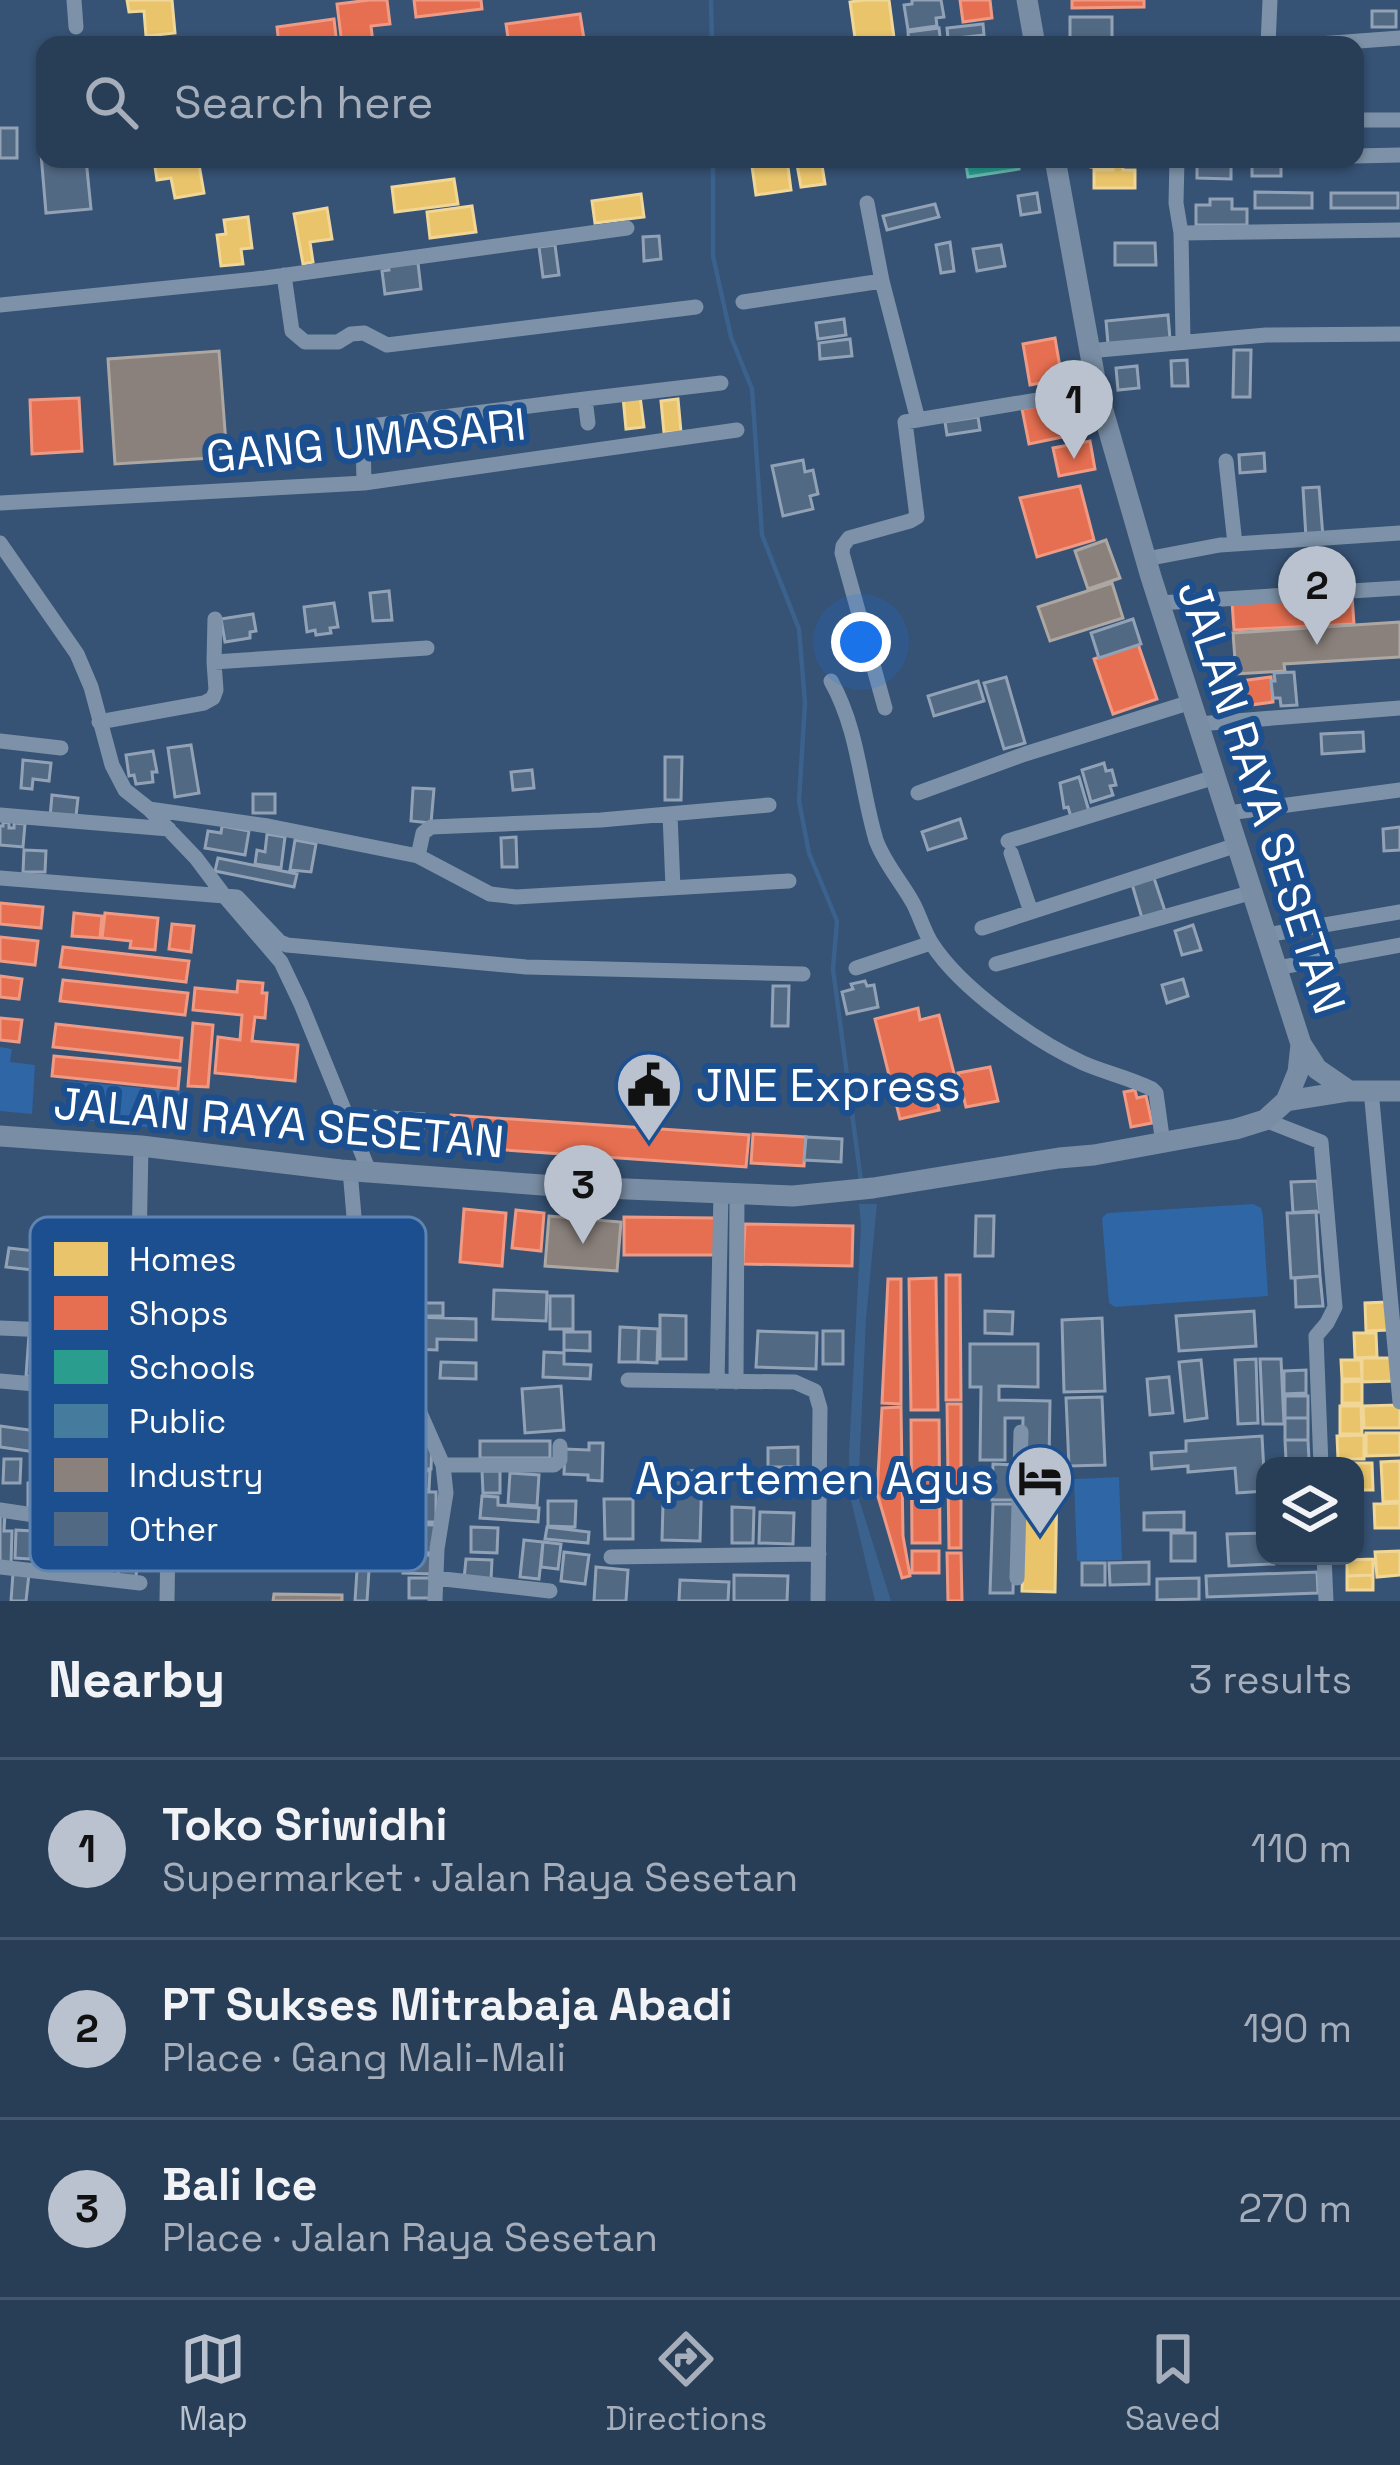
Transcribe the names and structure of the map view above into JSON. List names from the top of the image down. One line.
{"streets":{"main road":["JALAN RAYA SESETAN"],"street":["GANG UMASARI"]},"places":{"public building":["JNE Express"],"hotel":["Apartemen Agus"]},"legend":["Homes","Shops","Schools","Public","Industry","Other"],"page":{"search":"Search here","pins":["1","2","3"],"heading":["Nearby","3 results"],"list":[{"mark":"1","name":"Toko Sriwidhi","note":"Supermarket · Jalan Raya Sesetan","value":"110 m"},{"mark":"2","name":"PT Sukses Mitrabaja Abadi","note":"Place · Gang Mali-Mali","value":"190 m"},{"mark":"3","name":"Bali Ice","note":"Place · Jalan Raya Sesetan","value":"270 m"}],"nav":["Map","Directions","Saved"]}}
